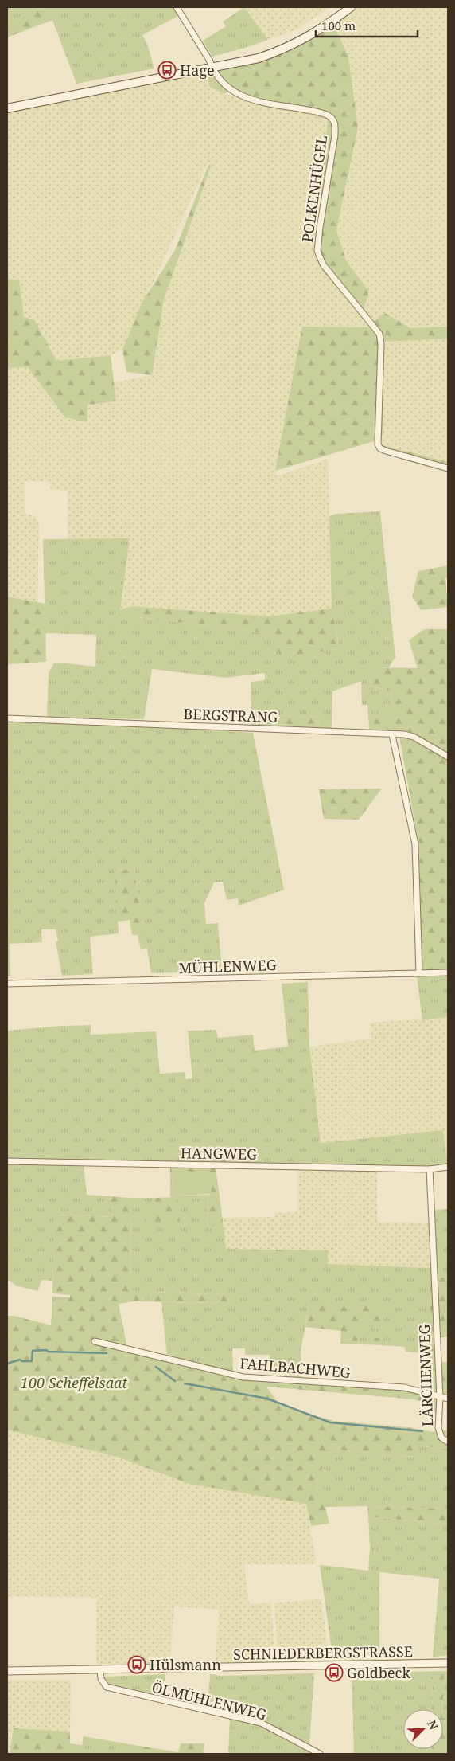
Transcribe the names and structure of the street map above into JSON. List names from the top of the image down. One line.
{"streets":{"street":["POLKENHÜGEL","BERGSTRANG","MÜHLENWEG","HANGWEG","FAHLBACHWEG","LÄRCHENWEG","SCHNIEDERBERGSTRASSE","ÖLMÜHLENWEG"]},"crossings":[["HANGWEG","LÄRCHENWEG"],["FAHLBACHWEG","LÄRCHENWEG"],["SCHNIEDERBERGSTRASSE","ÖLMÜHLENWEG"]],"parks":["100 Scheffelsaat"],"places":{"bus stop":["Hage","Hülsmann","Goldbeck"]},"scale_bar":"100 m","north":"top right"}
